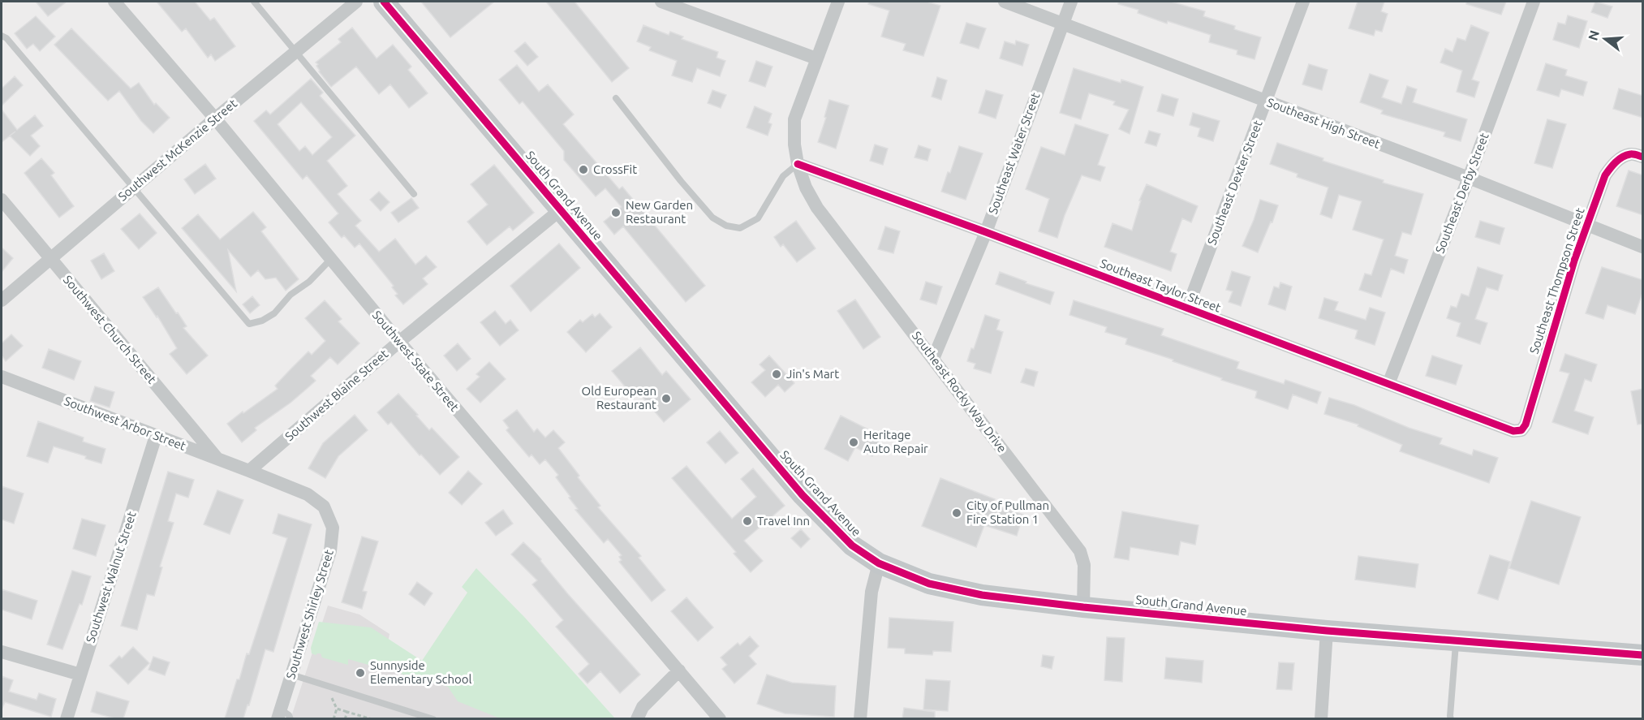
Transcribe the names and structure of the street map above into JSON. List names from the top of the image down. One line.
{"streets":{"main road":["South Grand Avenue"],"street":["Southeast High Street","Southwest McKenzie Street","Southeast Water Street","Southeast Dexter Street","Southeast Derby Street","Southeast Thompson Street","Southeast Taylor Street","Southwest Church Street","Southwest State Street","Southeast Rocky Way Drive","Southwest Blaine Street","Southwest Arbor Street","Southwest Walnut Street","Southwest Shirley Street"]},"crossings":[["Southeast High Street","Southeast Water Street"],["Southeast High Street","Southeast Dexter Street"],["Southeast High Street","Southeast Derby Street"],["Southeast High Street","Southeast Thompson Street"],["Southwest McKenzie Street","Southwest Church Street"],["Southwest McKenzie Street","Southwest State Street"],["Southeast Water Street","Southeast Taylor Street"],["Southeast Water Street","Southeast Rocky Way Drive"],["Southeast Dexter Street","Southeast Taylor Street"],["Southeast Derby Street","Southeast Taylor Street"],["South Grand Avenue","Southeast Rocky Way Drive"],["South Grand Avenue","Southwest Blaine Street"],["Southeast Thompson Street","Southeast Taylor Street"],["Southeast Taylor Street","Southeast Rocky Way Drive"],["Southwest Church Street","Southwest Arbor Street"],["Southwest State Street","Southwest Blaine Street"],["Southwest Blaine Street","Southwest Arbor Street"],["Southwest Blaine Street","Southwest Shirley Street"],["Southwest Arbor Street","Southwest Walnut Street"],["Southwest Arbor Street","Southwest Shirley Street"]],"places":["CrossFit","New Garden Restaurant","Jin's Mart","Old European Restaurant","Heritage Auto Repair","City of Pullman Fire Station 1","Travel Inn","Sunnyside Elementary School"],"north":"left"}
